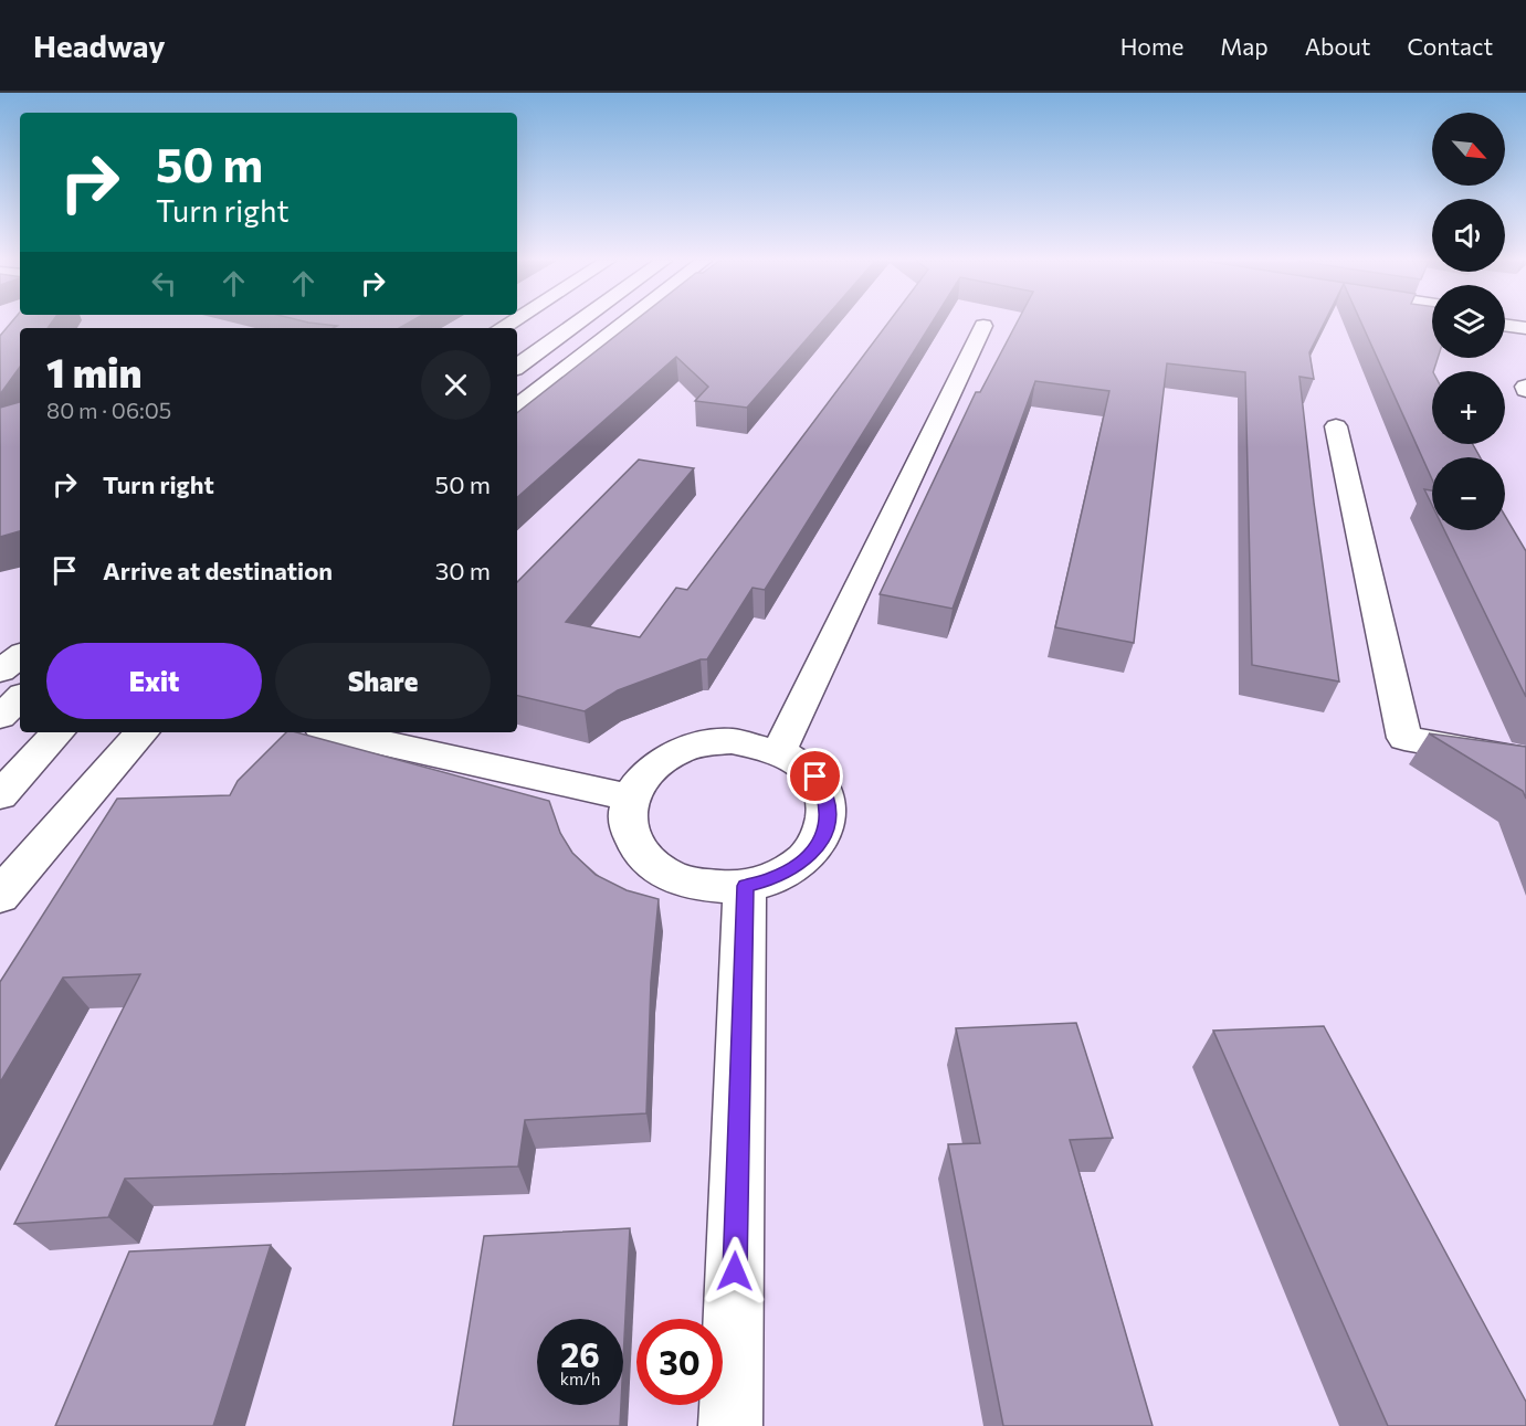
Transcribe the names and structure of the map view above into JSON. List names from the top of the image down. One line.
{"north":"bottom right","page":{"header":"Headway","nav":["Home","Map","About","Contact"],"map_buttons":["+","−"],"turn":["50 m","Turn right"],"heading":["1 min","80 m · 06:05"],"list":[{"name":"Turn right","value":"50 m"},{"name":"Arrive at destination","value":"30 m"}],"buttons":["Exit","Share"],"speed":"26 km/h","limit":"30"}}
